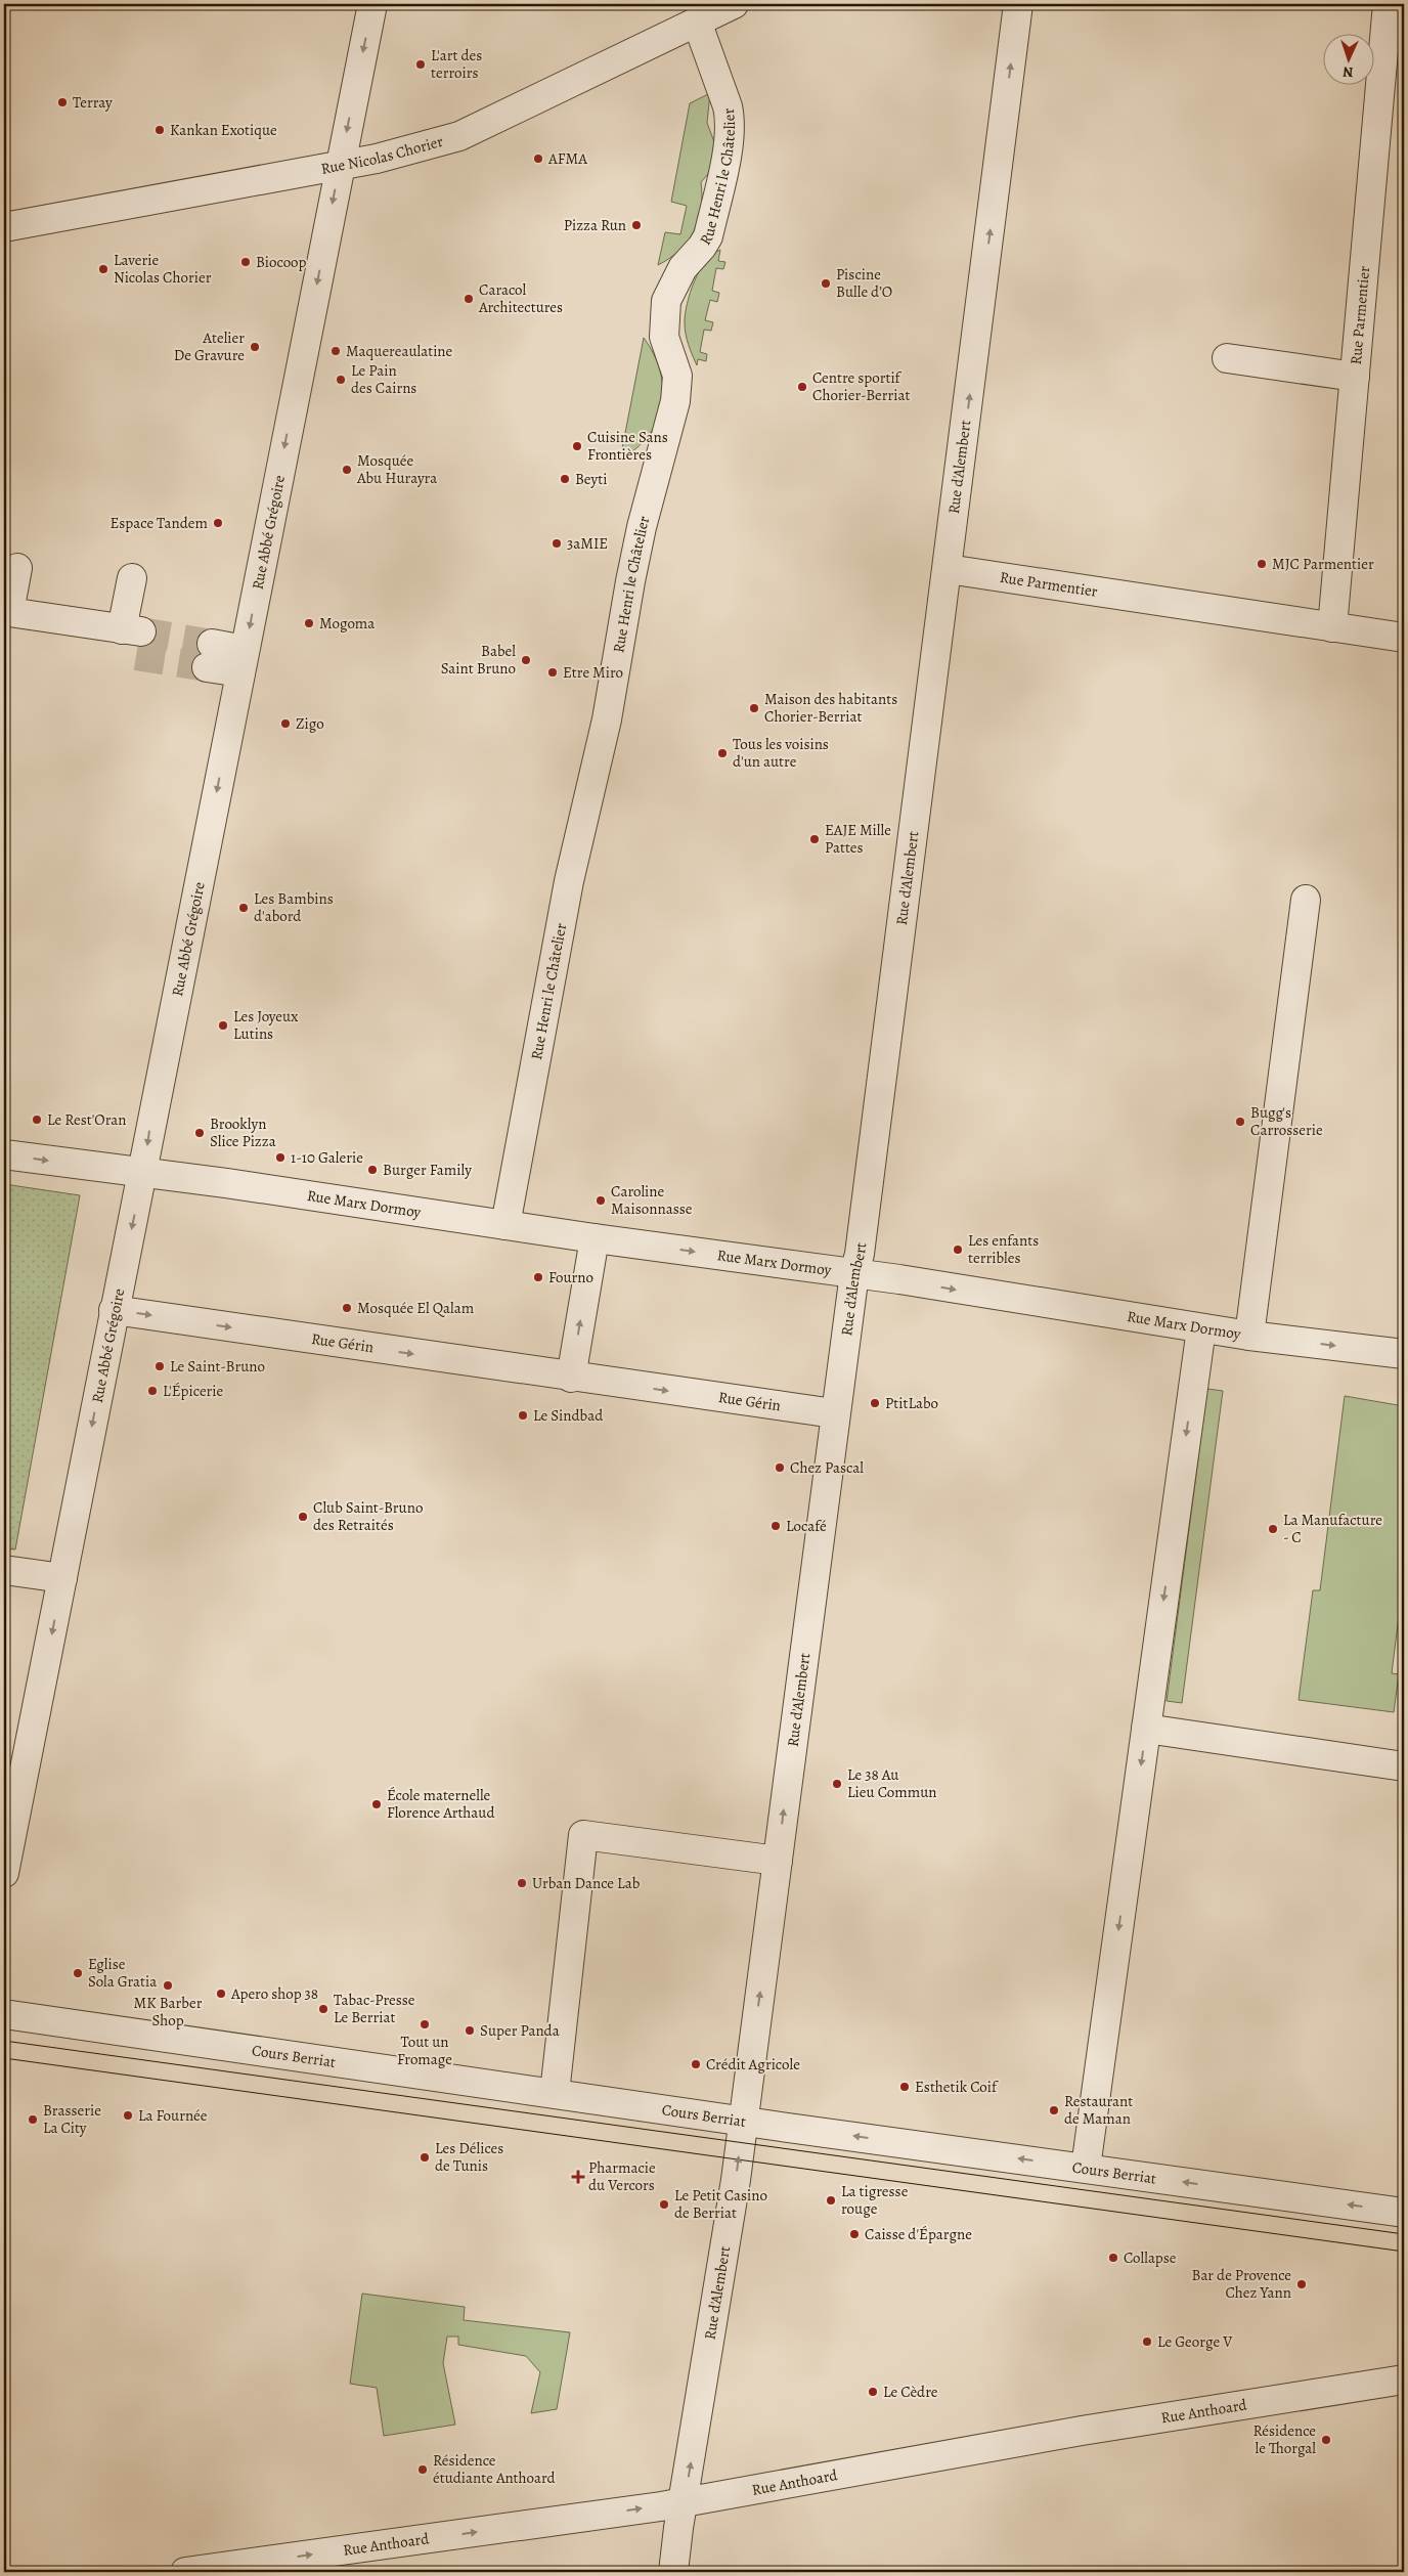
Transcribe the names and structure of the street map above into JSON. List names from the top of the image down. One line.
{"streets":{"street":["Rue Nicolas Chorier","Rue Henri le Châtelier","Rue Parmentier","Rue d'Alembert","Rue Abbé Grégoire","Rue Marx Dormoy","Rue Gérin","Cours Berriat","Rue Anthoard"]},"crossings":[["Rue Nicolas Chorier","Rue Henri le Châtelier"],["Rue Nicolas Chorier","Rue Abbé Grégoire"],["Rue Henri le Châtelier","Rue Marx Dormoy"],["Rue Parmentier","Rue d'Alembert"],["Rue d'Alembert","Rue Marx Dormoy"],["Rue d'Alembert","Rue Gérin"],["Rue d'Alembert","Cours Berriat"],["Rue d'Alembert","Rue Anthoard"],["Rue Abbé Grégoire","Rue Marx Dormoy"],["Rue Abbé Grégoire","Rue Gérin"]],"one_way":["Rue d'Alembert","Rue Abbé Grégoire","Rue Marx Dormoy","Rue Gérin","Cours Berriat","Rue Anthoard"],"places":{"other":["L'art des terroirs","Terray","Kankan Exotique","AFMA","Pizza Run","Biocoop","Laverie Nicolas Chorier","Piscine Bulle d’O","Caracol Architectures","Atelier De Gravure","Maquereaulatine","Le Pain des Cairns","Centre sportif Chorier-Berriat","Cuisine Sans Frontières","Mosquée Abu Hurayra","Beyti","Espace Tandem","3aMIE","MJC Parmentier","Mogoma","Babel Saint Bruno","Etre Miro","Maison des habitants Chorier-Berriat","Zigo","Tous les voisins d'un autre","EAJE Mille Pattes","Les Bambins d'abord","Les Joyeux Lutins","Le Rest'Oran","Bugg's Carrosserie","Brooklyn Slice Pizza","1-10 Galerie","Burger Family","Caroline Maisonnasse","Les enfants terribles","Fourno","Mosquée El Qalam","Le Saint-Bruno","L'Épicerie","PtitLabo","Le Sindbad","Chez Pascal","Club Saint-Bruno des Retraités","Locafé","La Manufacture - C","Le 38 Au Lieu Commun","École maternelle Florence Arthaud","Urban Dance Lab","Eglise Sola Gratia","MK Barber Shop","Apero shop 38","Tabac-Presse Le Berriat","Tout un Fromage","Super Panda","Crédit Agricole","Esthetik Coif","Restaurant de Maman","La Fournée","Brasserie La City","Les Délices de Tunis","La tigresse rouge","Le Petit Casino de Berriat","Caisse d'Épargne","Collapse","Bar de Provence Chez Yann","Le George V","Le Cèdre","Résidence le Thorgal","Résidence étudiante Anthoard"],"health":["Pharmacie du Vercors"]},"north":"bottom"}
